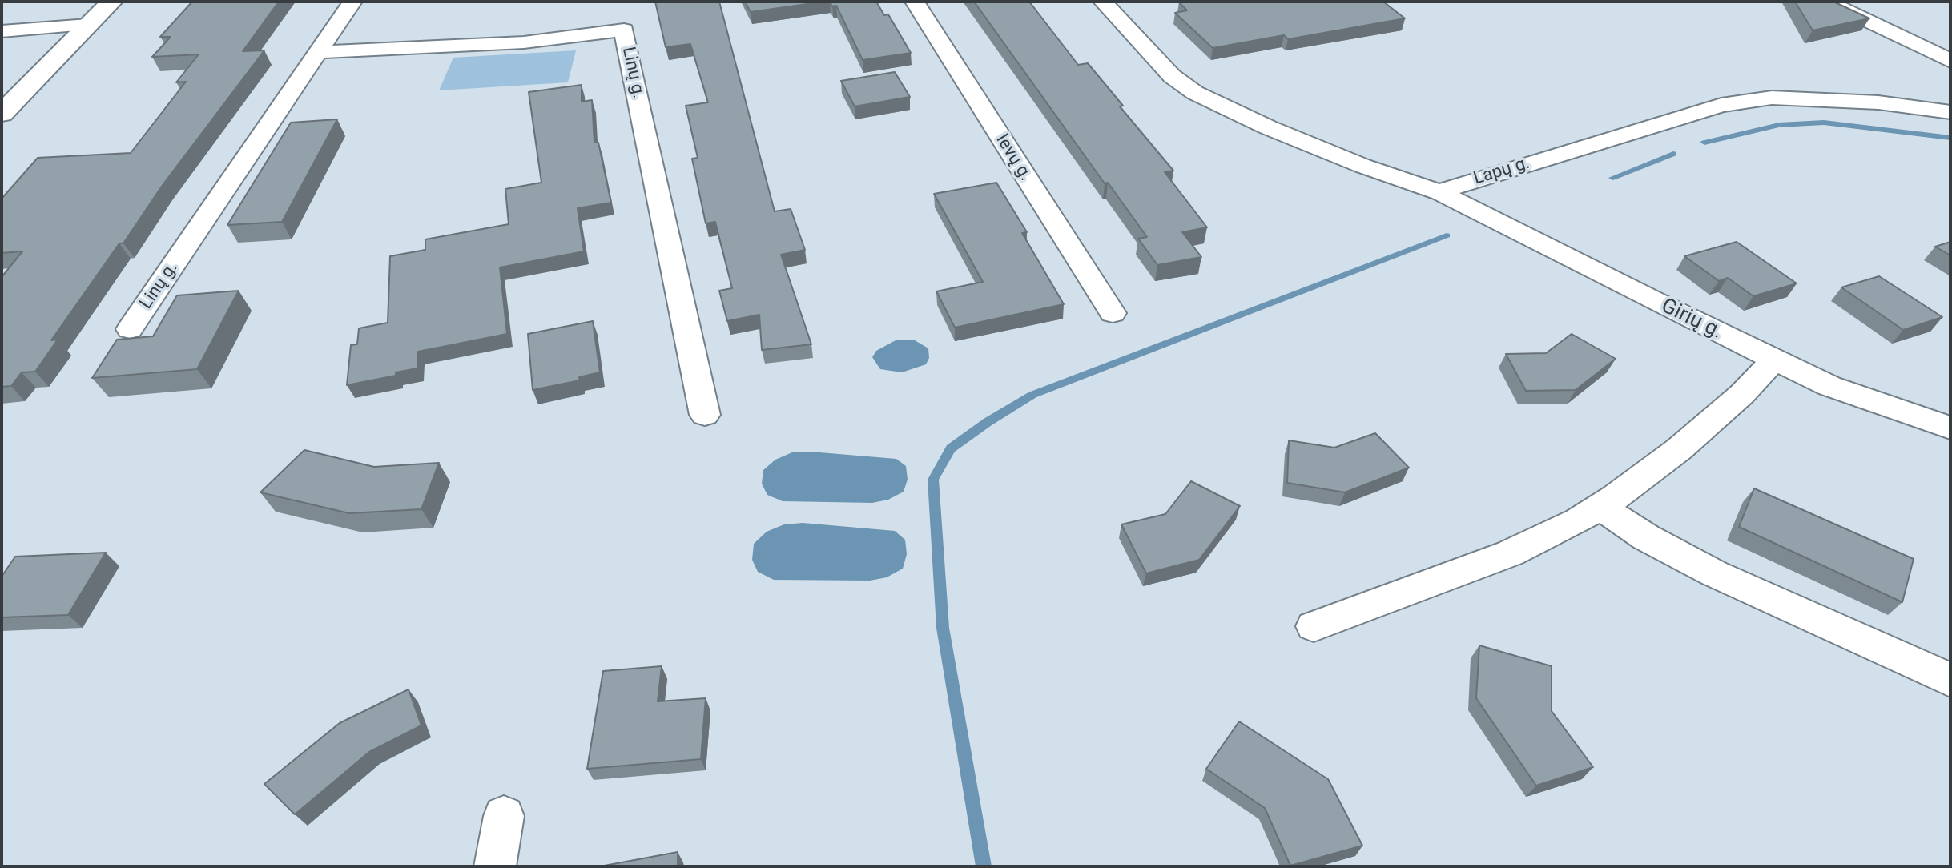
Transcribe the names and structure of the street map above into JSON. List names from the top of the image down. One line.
{"streets":{"street":["Linų g.","Ievų g.","Lapų g.","Girių g."]},"crossings":[["Lapų g.","Girių g."]]}
